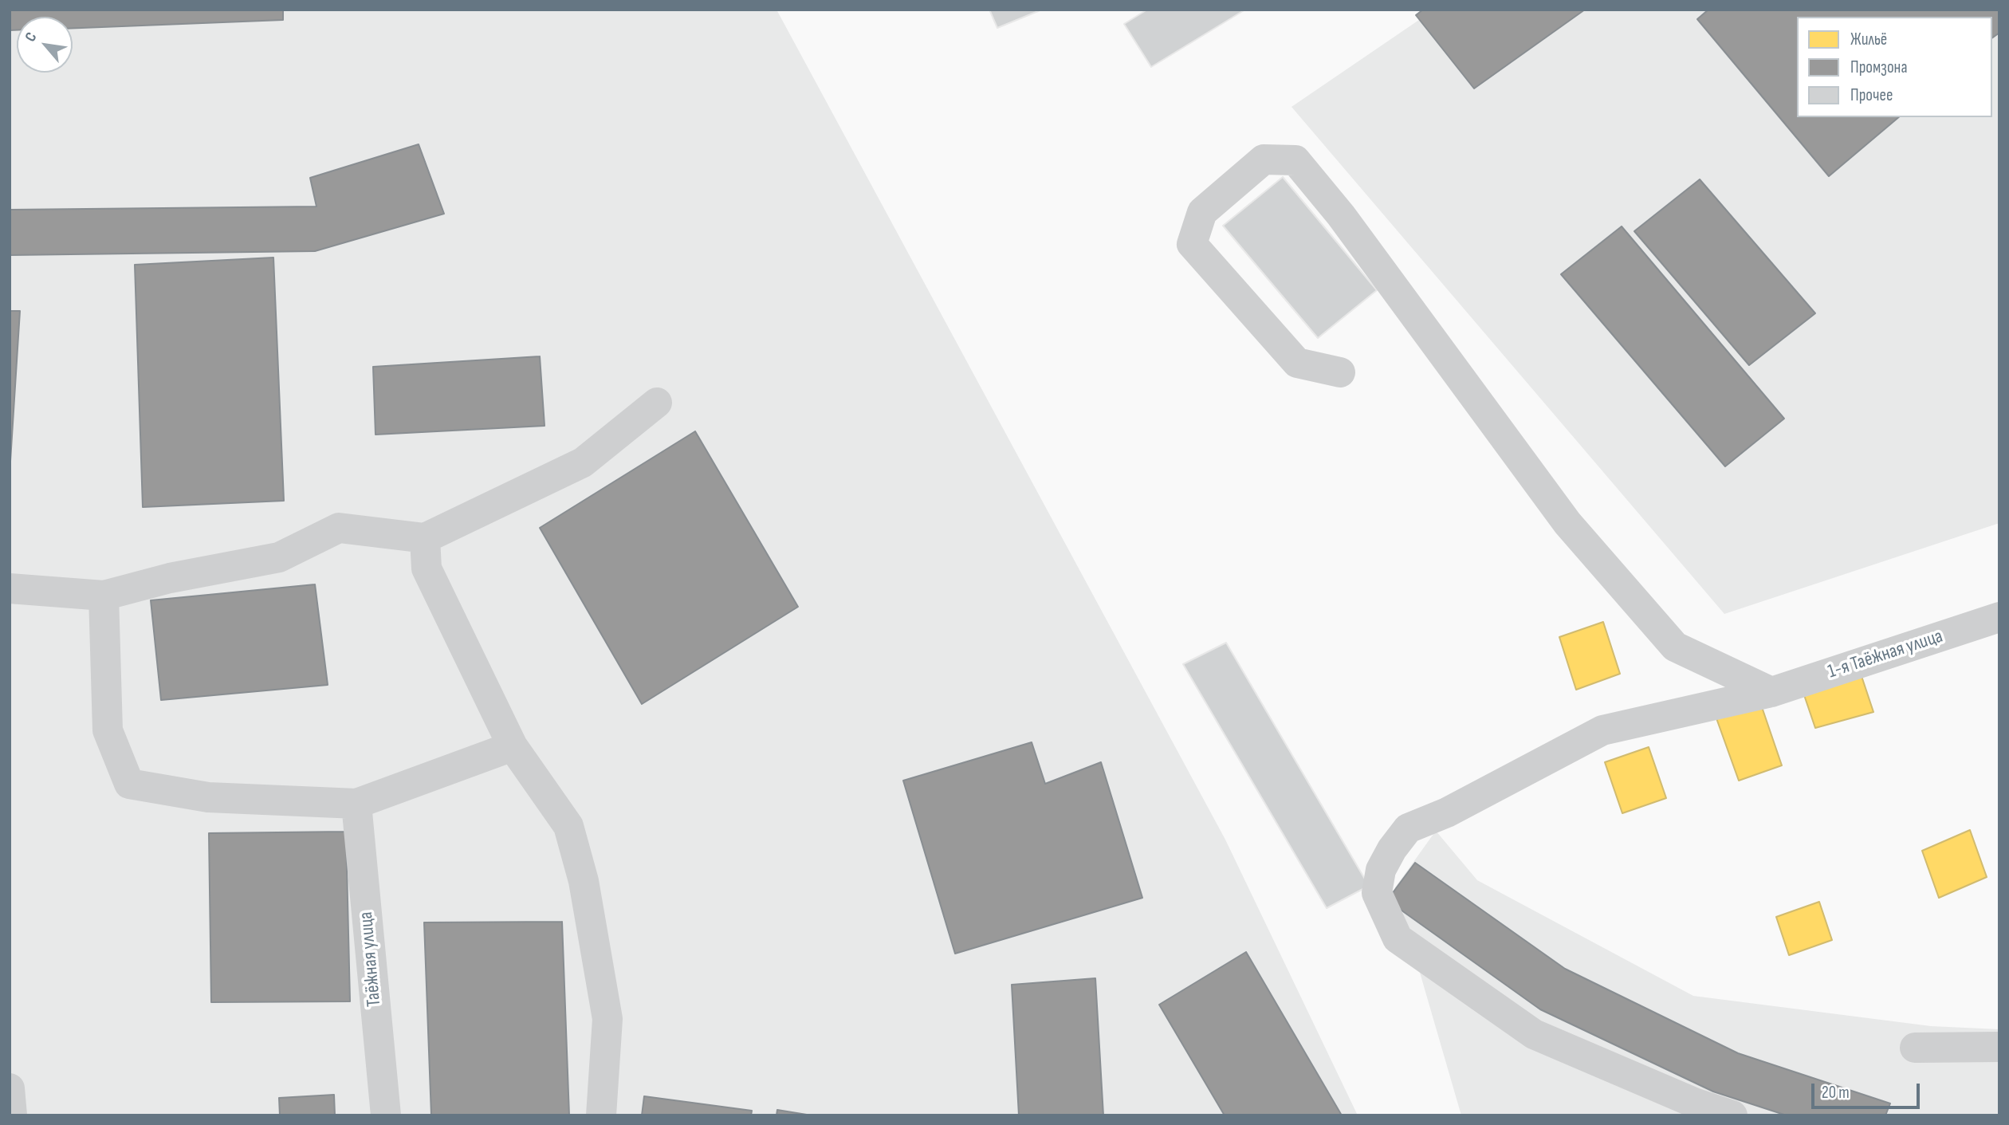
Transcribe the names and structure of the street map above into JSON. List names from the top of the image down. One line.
{"streets":{"street":["1-я Таёжная улица","Таёжная улица"]},"legend":["Жильё","Промзона","Прочее"],"scale_bar":"20 m","north":"top left"}
